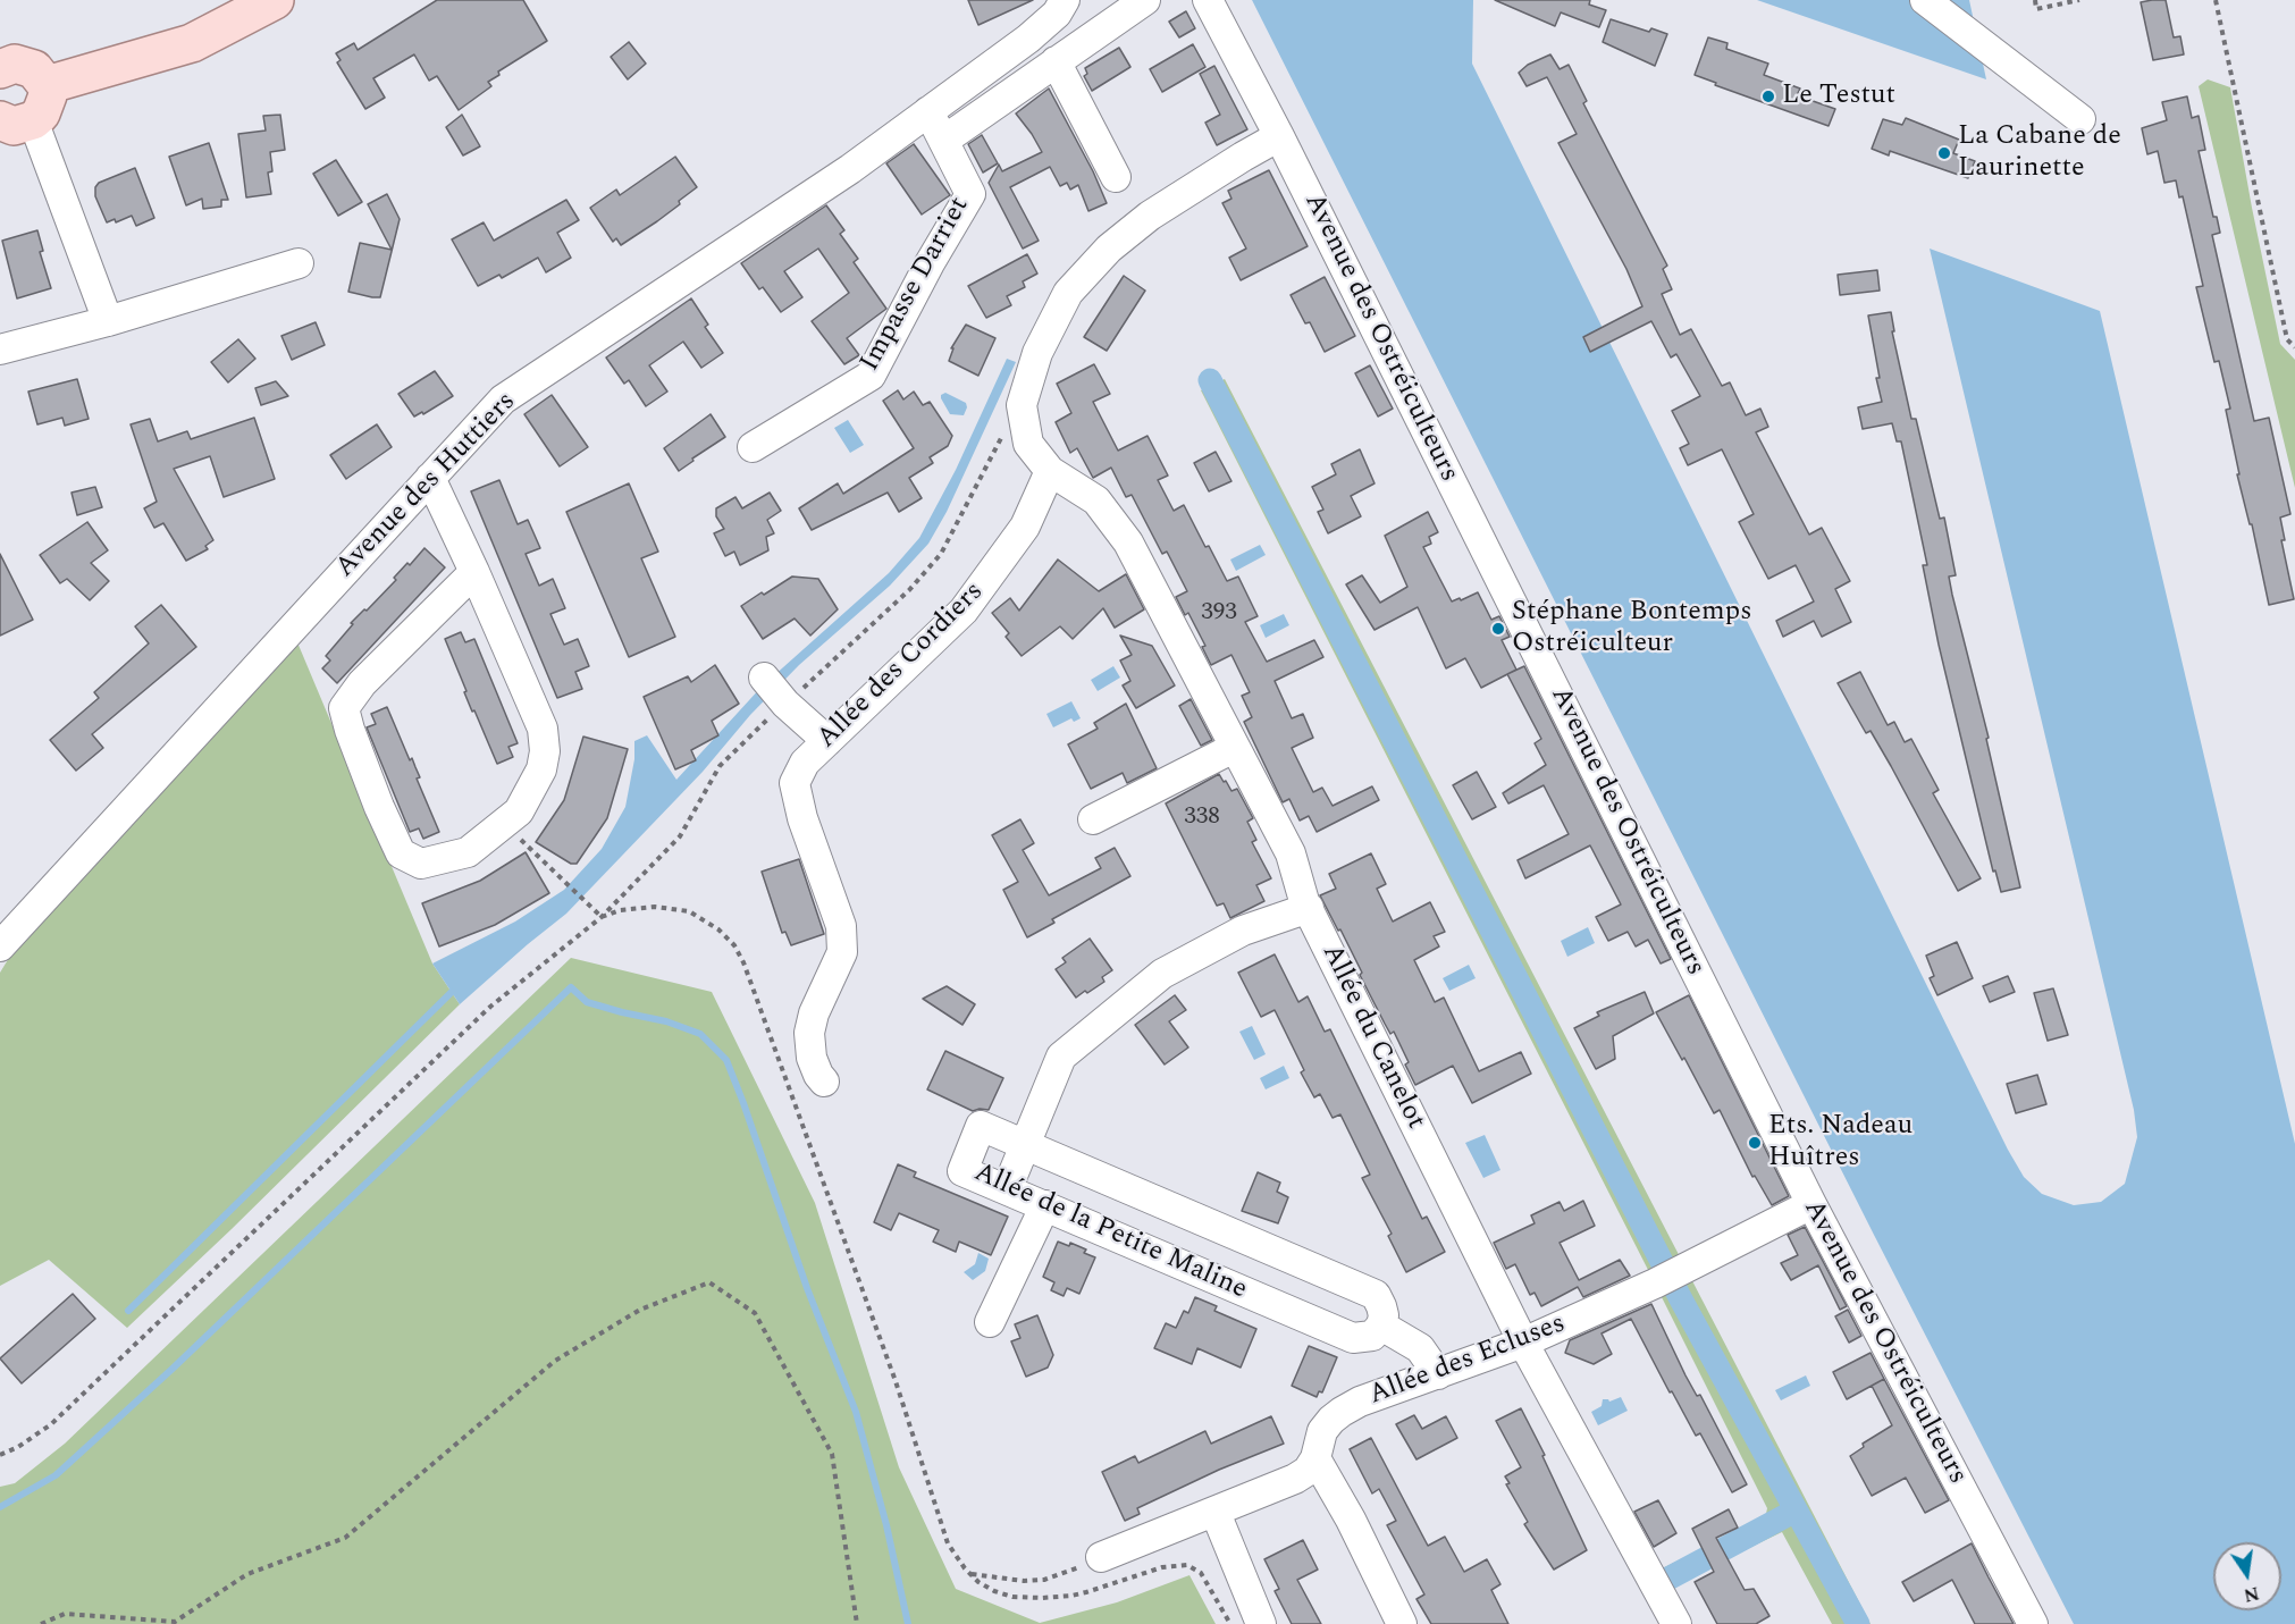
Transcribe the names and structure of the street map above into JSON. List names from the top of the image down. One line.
{"streets":{"street":["Impasse Darriet","Avenue des Ostréiculteurs","Avenue des Huttiers","Allée des Cordiers","Allée du Canelot","Allée de la Petite Maline","Allée des Ecluses"]},"crossings":[["Impasse Darriet","Avenue des Huttiers"],["Avenue des Ostréiculteurs","Allée des Ecluses"],["Allée des Cordiers","Allée du Canelot"],["Allée du Canelot","Allée des Ecluses"]],"places":["Le Testut","La Cabane de Laurinette","Stéphane Bontemps Ostréiculteur","Ets. Nadeau Huîtres"],"house_numbers":["393","338"],"north":"bottom"}
